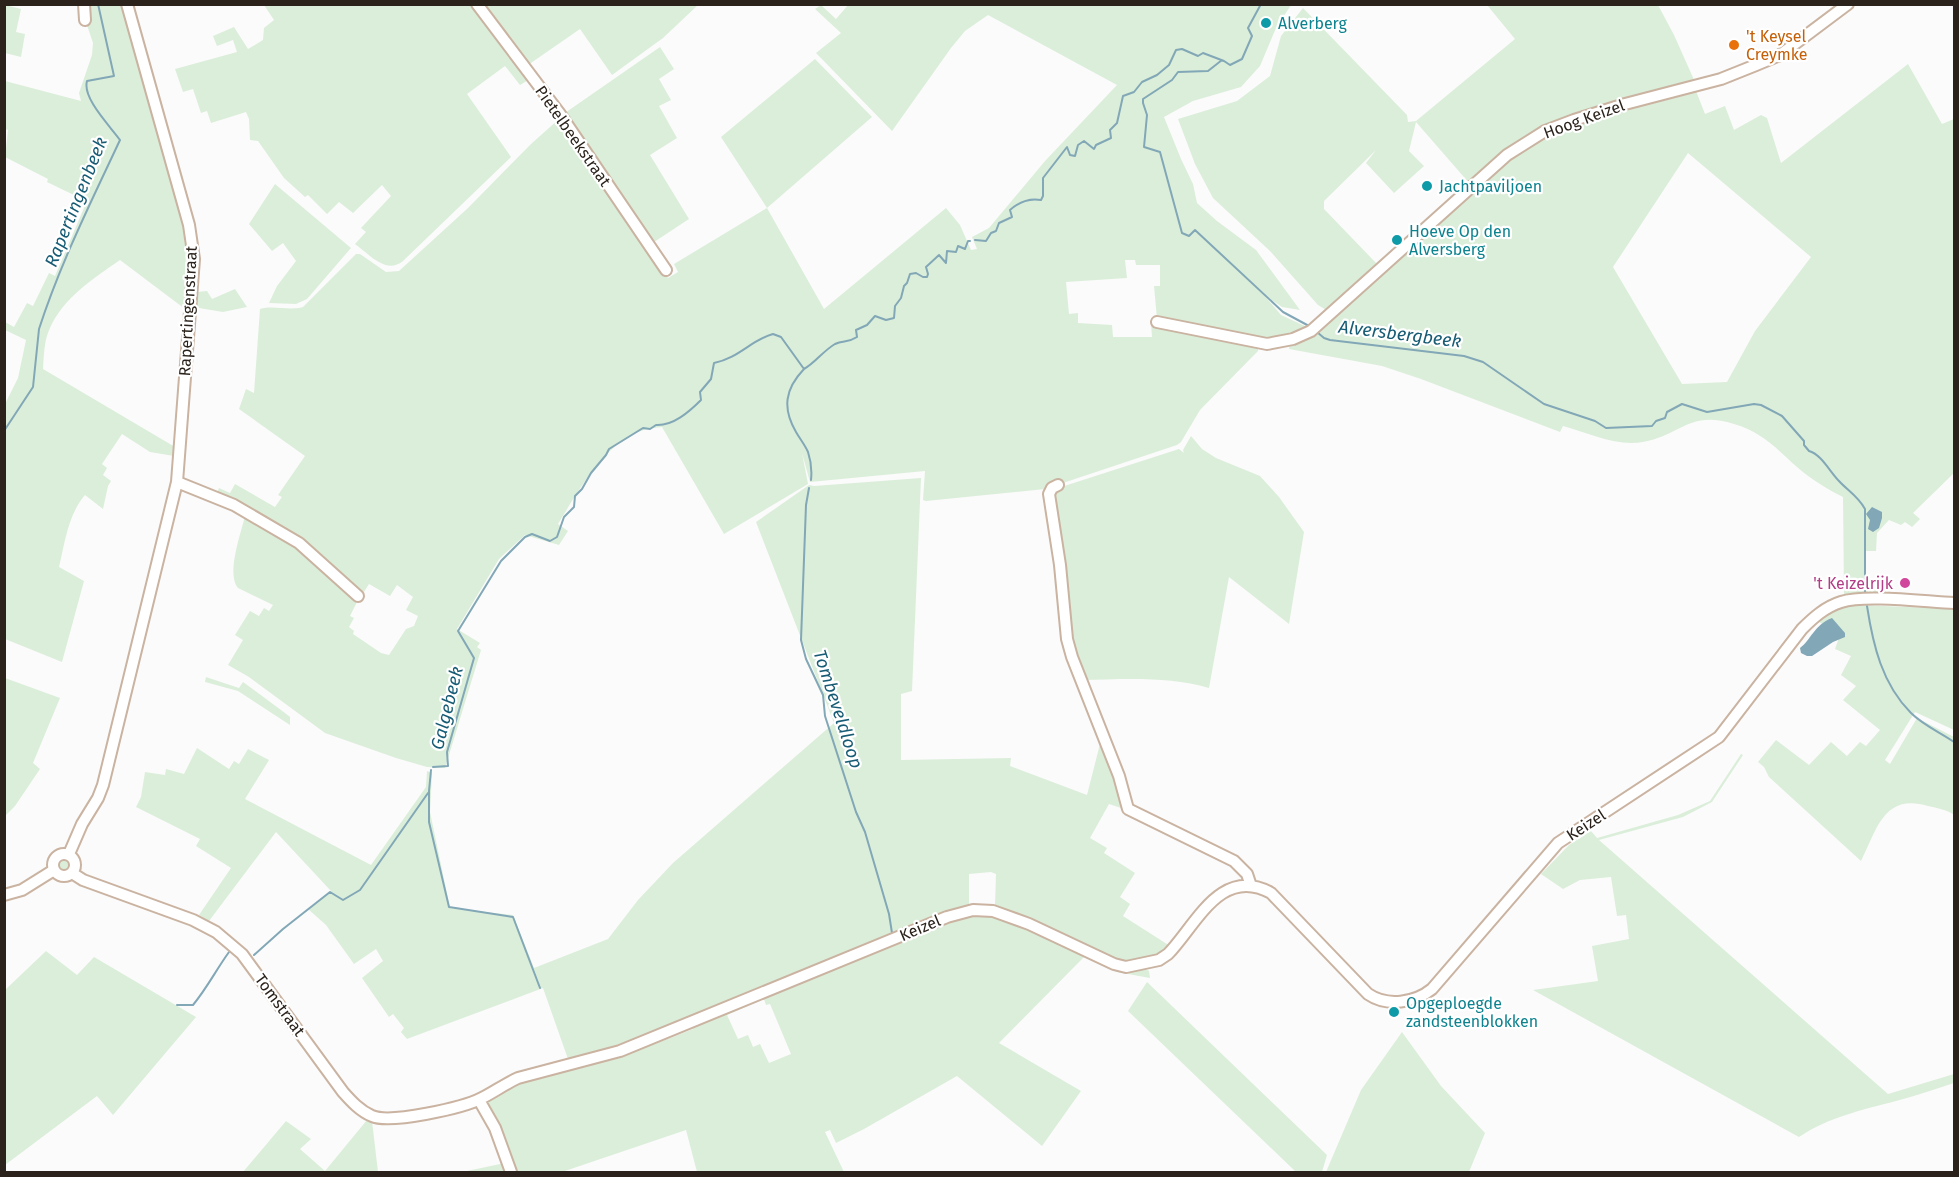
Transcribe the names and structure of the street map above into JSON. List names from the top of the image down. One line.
{"streets":{"street":["Hoog Keizel","Pietelbeekstraat","Rapertingenstraat","Keizel","Tomstraat"]},"crossings":[["Rapertingenstraat","Tomstraat"],["Keizel","Tomstraat"]],"water":["Rapertingenbeek","Alversbergbeek","Galgebeek","Tombeveldloop"],"places":["Alverberg","'t Keysel Creymke","Jachtpaviljoen","Hoeve Op den Alversberg","'t Keizelrijk","Opgeploegde zandsteenblokken"]}
